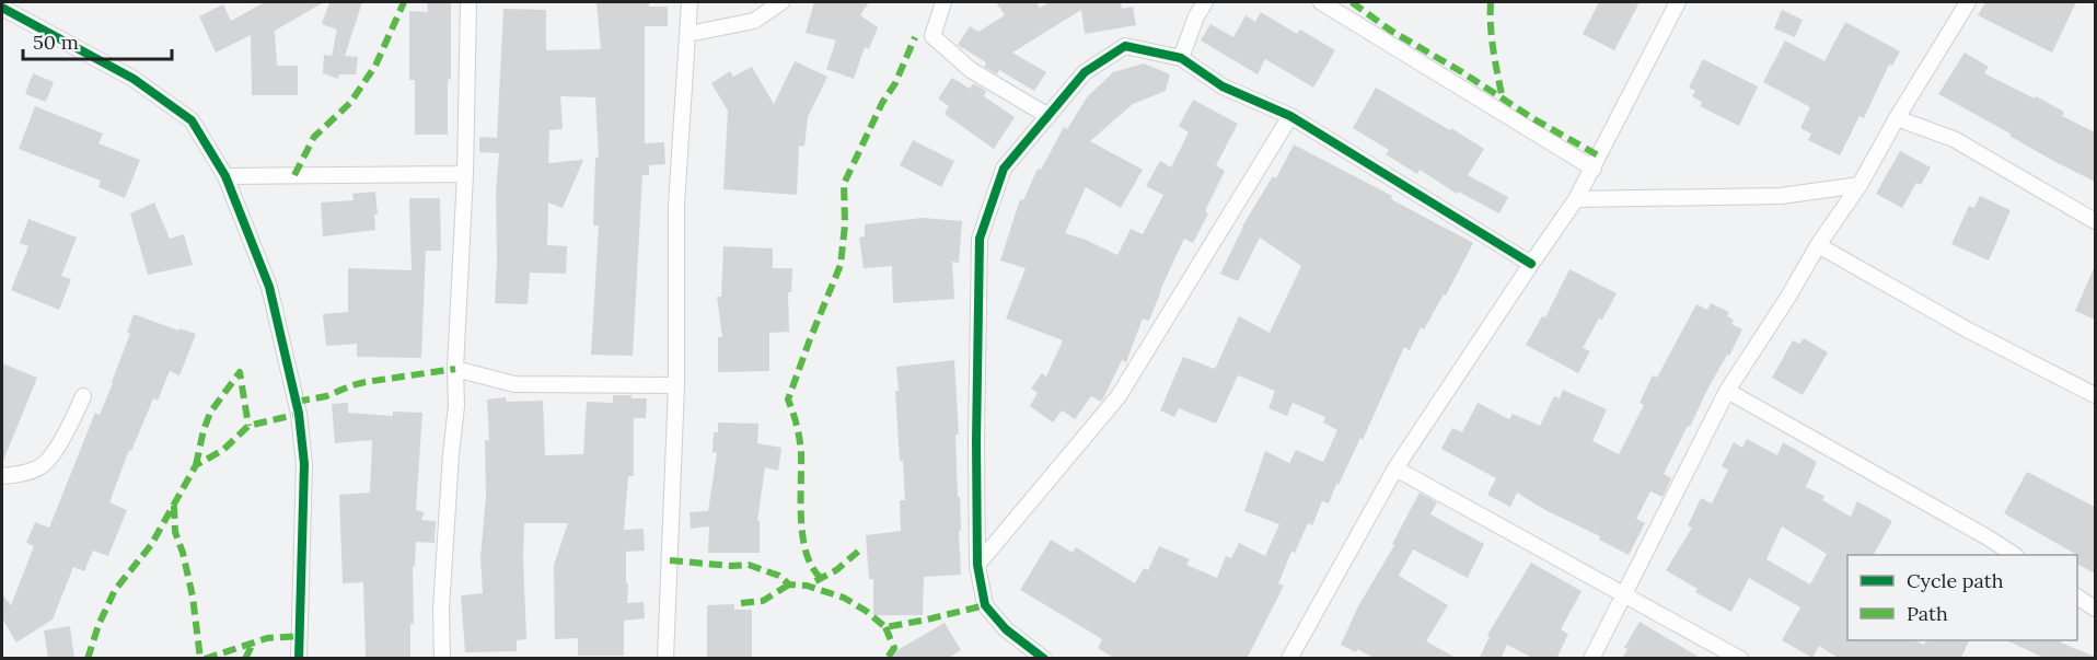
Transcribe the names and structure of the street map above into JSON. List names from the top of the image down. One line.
{"legend":["Cycle path","Path"],"scale_bar":"50 m"}
